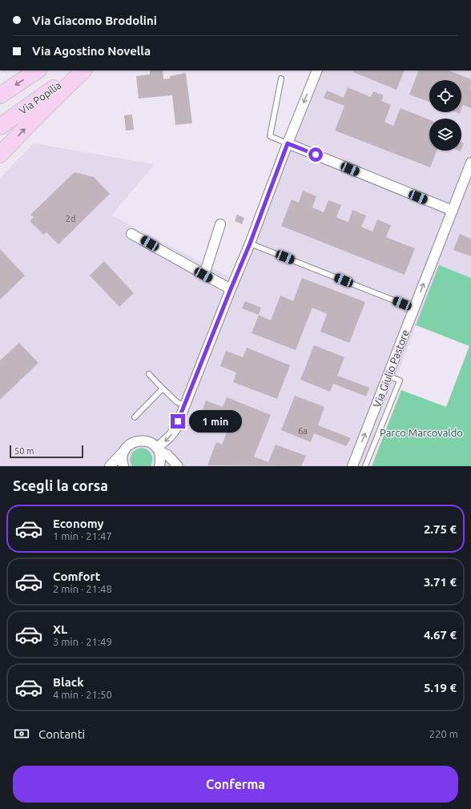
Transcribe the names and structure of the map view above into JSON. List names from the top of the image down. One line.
{"streets":{"main road":["Via Popilia"],"street":["Via Giulio Pastore"]},"one_way":["Via Giulio Pastore"],"parks":["Parco Marcovaldo"],"house_numbers":["2d","6a"],"scale_bar":"50 m","page":{"banner":["Via Giacomo Brodolini","Via Agostino Novella"],"bubble":"1 min","scale":"50 m","heading":"Scegli la corsa","list":[{"name":"Economy","note":"1 min · 21:47","value":"2.75 €"},{"name":"Comfort","note":"2 min · 21:48","value":"3.71 €"},{"name":"XL","note":"3 min · 21:49","value":"4.67 €"},{"name":"Black","note":"4 min · 21:50","value":"5.19 €"}],"pay":["Contanti","220 m"],"buttons":"Conferma"}}
